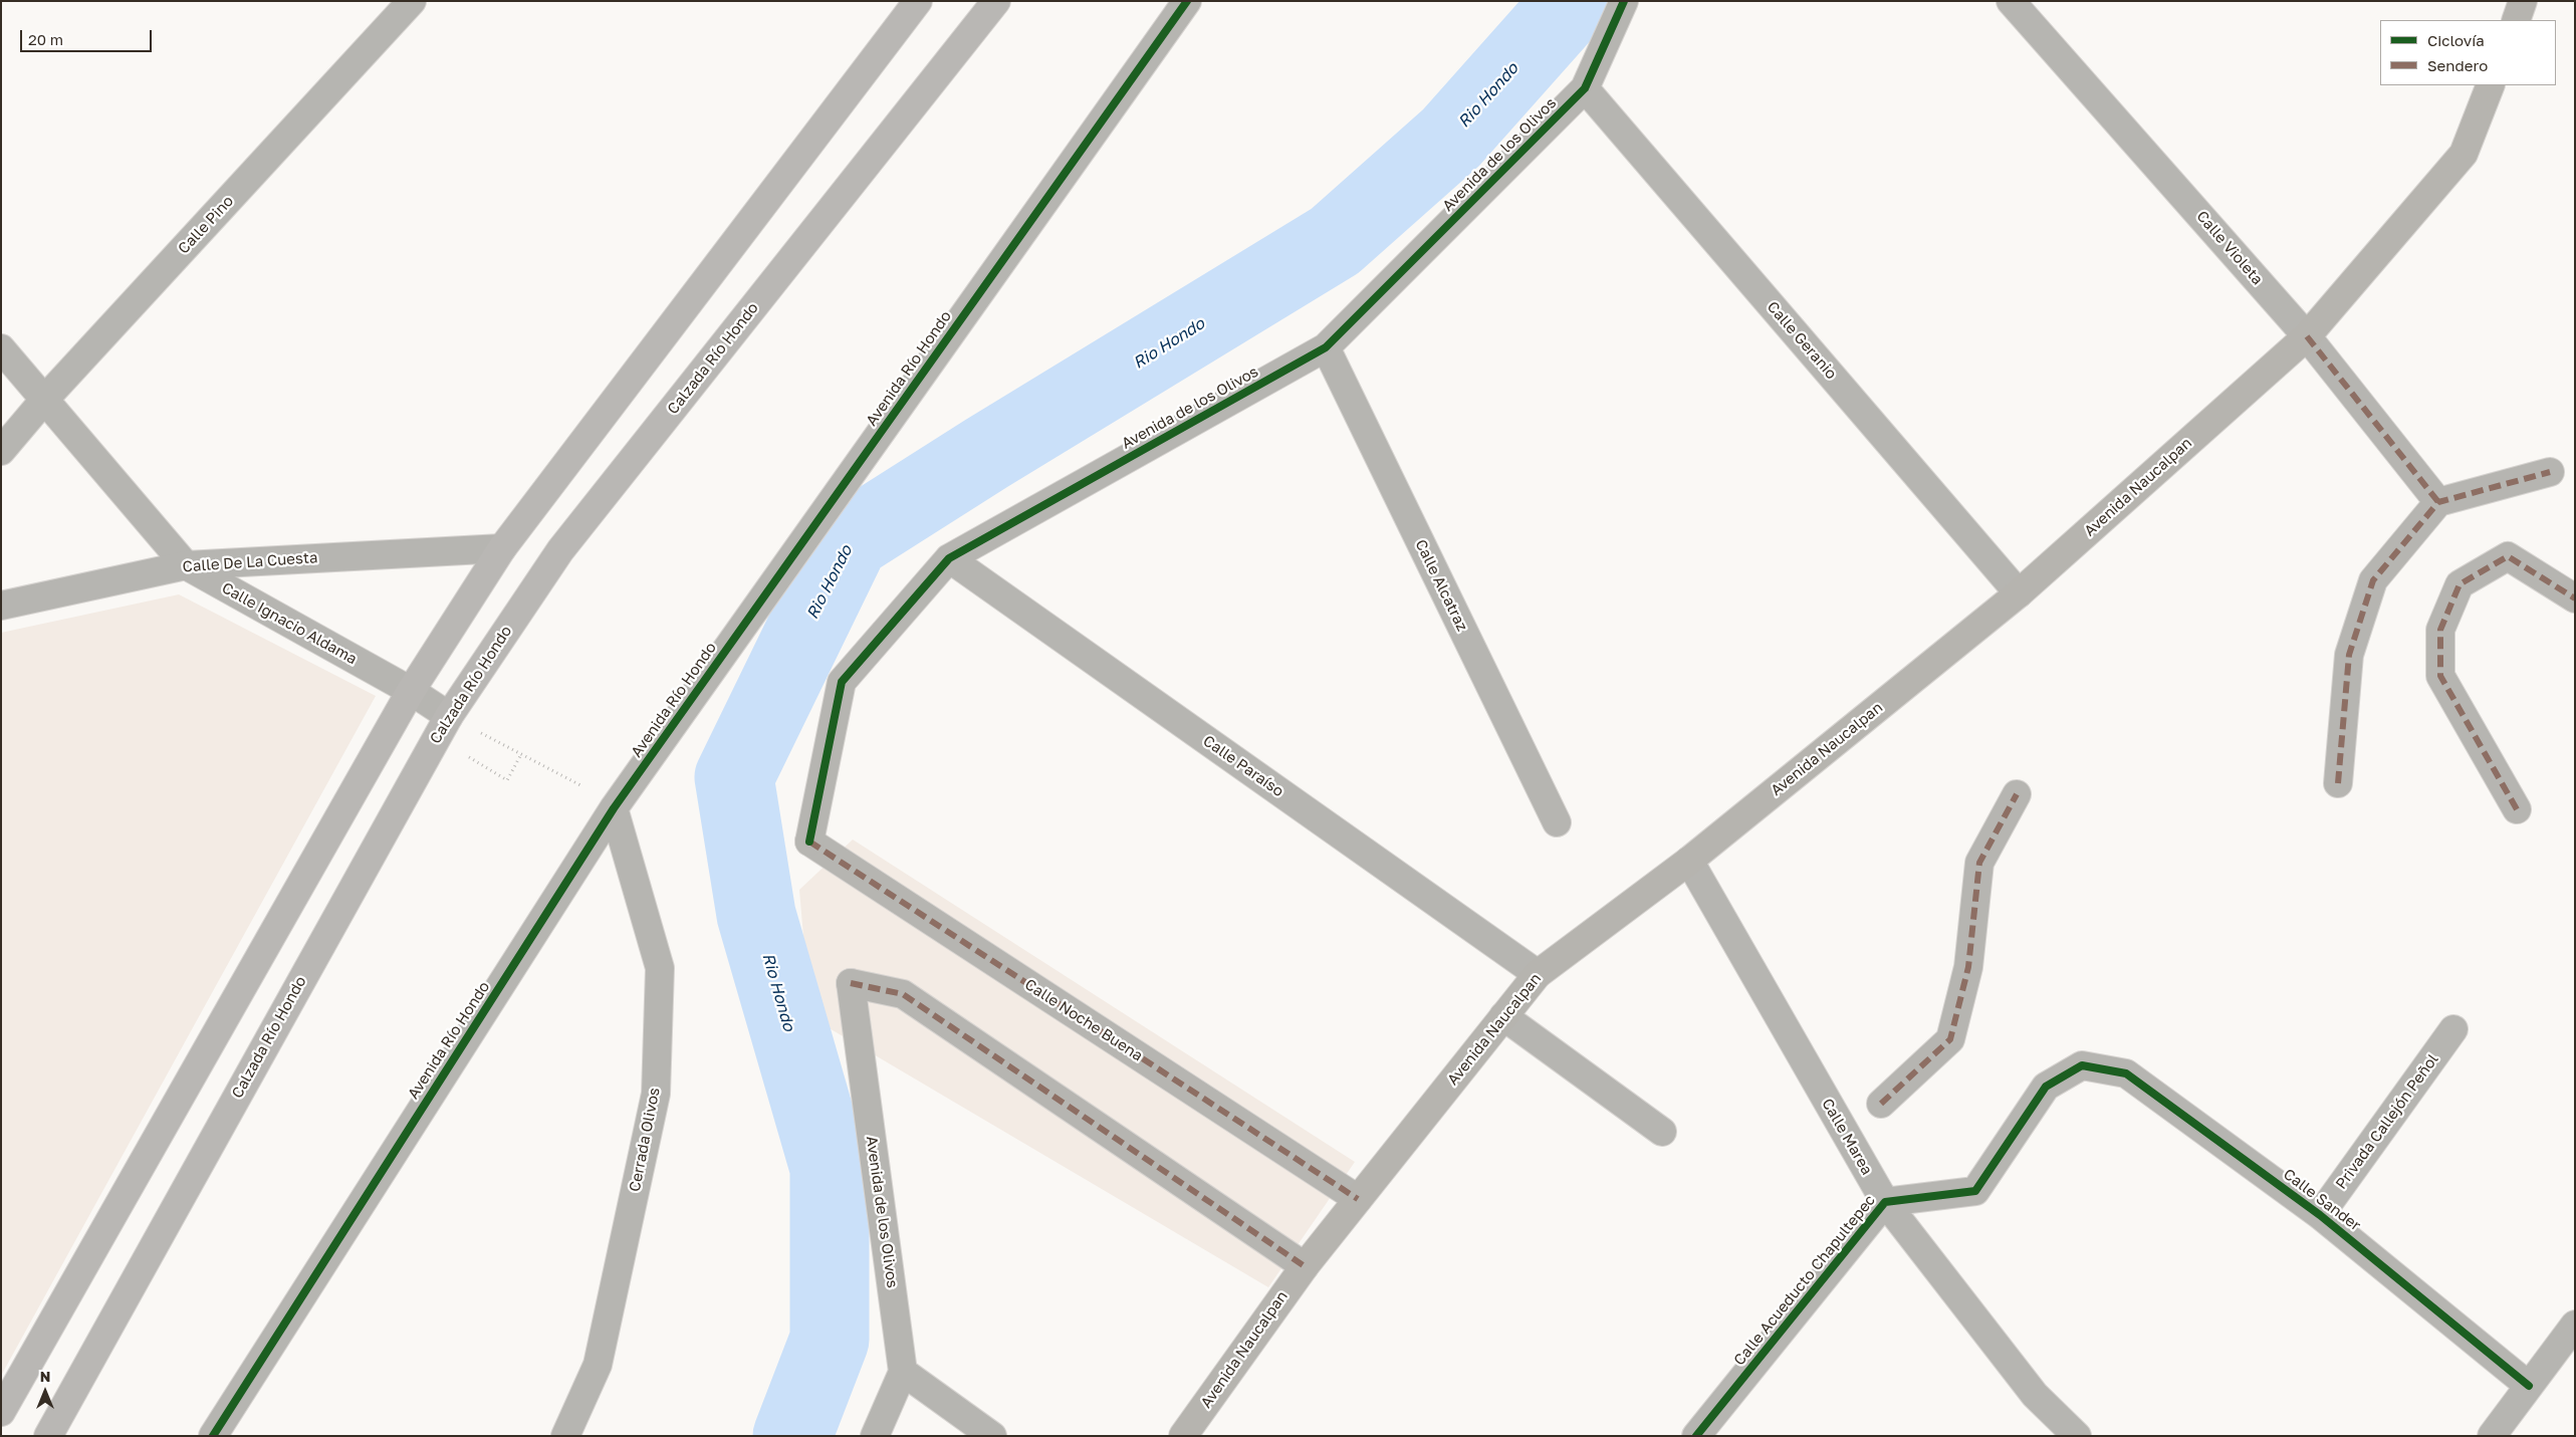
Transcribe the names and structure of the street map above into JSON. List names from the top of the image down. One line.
{"streets":{"main road":["Calzada Río Hondo","Avenida Naucalpan"],"street":["Avenida de los Olivos","Calle Pino","Calle Violeta","Calle Geranio","Avenida Río Hondo","Calle De La Cuesta","Calle Alcatraz","Calle Ignacio Aldama","Calle Paraíso","Calle Noche Buena","Privada Callejón Peñol","Calle Marea","Cerrada Olivos","Calle Sander","Calle Acueducto Chapultepec"]},"crossings":[["Avenida de los Olivos","Calle Geranio"],["Avenida de los Olivos","Avenida Naucalpan"],["Avenida de los Olivos","Calle Alcatraz"],["Avenida de los Olivos","Calle Paraíso"],["Avenida de los Olivos","Calle Noche Buena"],["Calle Pino","Calle Ignacio Aldama"],["Calle Violeta","Avenida Naucalpan"],["Calle Geranio","Avenida Naucalpan"],["Calzada Río Hondo","Calle Ignacio Aldama"],["Avenida Río Hondo","Cerrada Olivos"],["Avenida Naucalpan","Calle Paraíso"],["Avenida Naucalpan","Calle Noche Buena"],["Avenida Naucalpan","Calle Marea"],["Calle De La Cuesta","Calle Ignacio Aldama"],["Privada Callejón Peñol","Calle Sander"],["Calle Marea","Calle Acueducto Chapultepec"],["Calle Sander","Calle Acueducto Chapultepec"]],"water":["Rio Hondo"],"legend":["Ciclovía","Sendero"],"scale_bar":"20 m","north":"top"}
